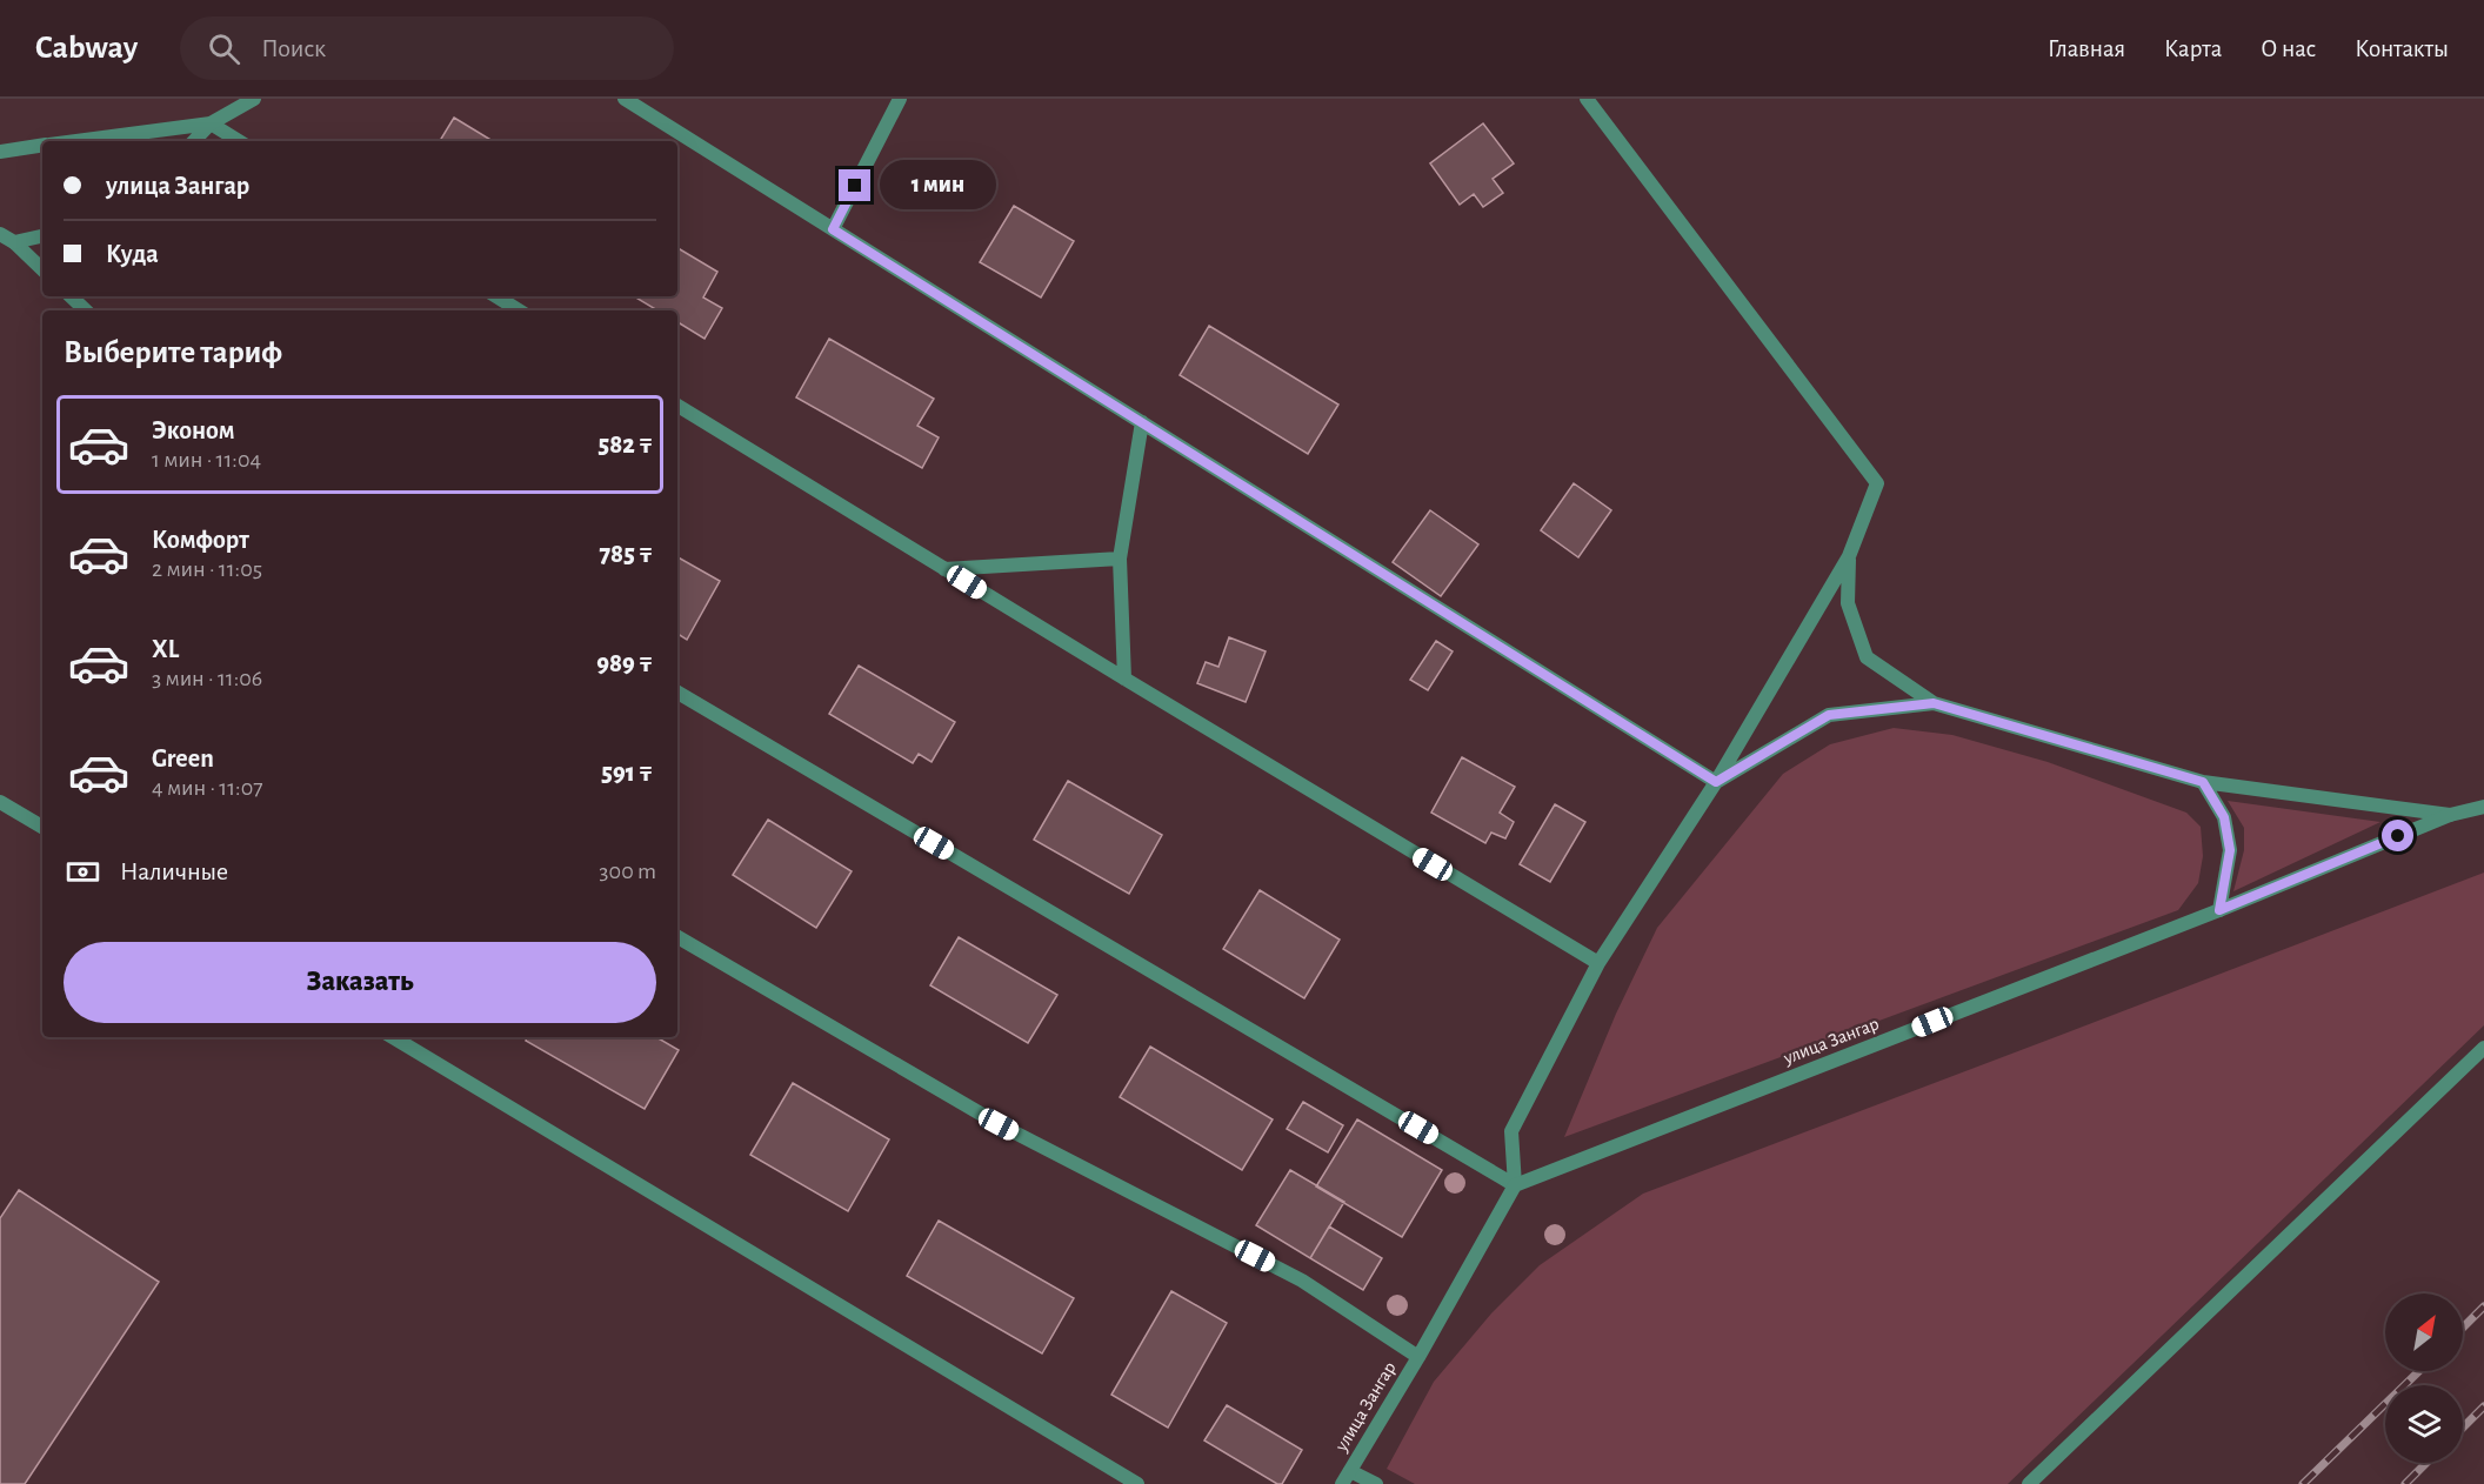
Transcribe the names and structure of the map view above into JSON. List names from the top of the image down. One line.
{"streets":{"street":["улица Зангар"]},"north":"top right","page":{"header":"Cabway","search":"Поиск","nav":["Главная","Карта","О нас","Контакты"],"banner":["улица Зангар","Куда"],"bubble":"1 мин","heading":"Выберите тариф","list":[{"name":"Эконом","note":"1 мин · 11:04","value":"582 ₸"},{"name":"Комфорт","note":"2 мин · 11:05","value":"785 ₸"},{"name":"XL","note":"3 мин · 11:06","value":"989 ₸"},{"name":"Green","note":"4 мин · 11:07","value":"591 ₸"}],"pay":["Наличные","300 m"],"buttons":"Заказать"}}
